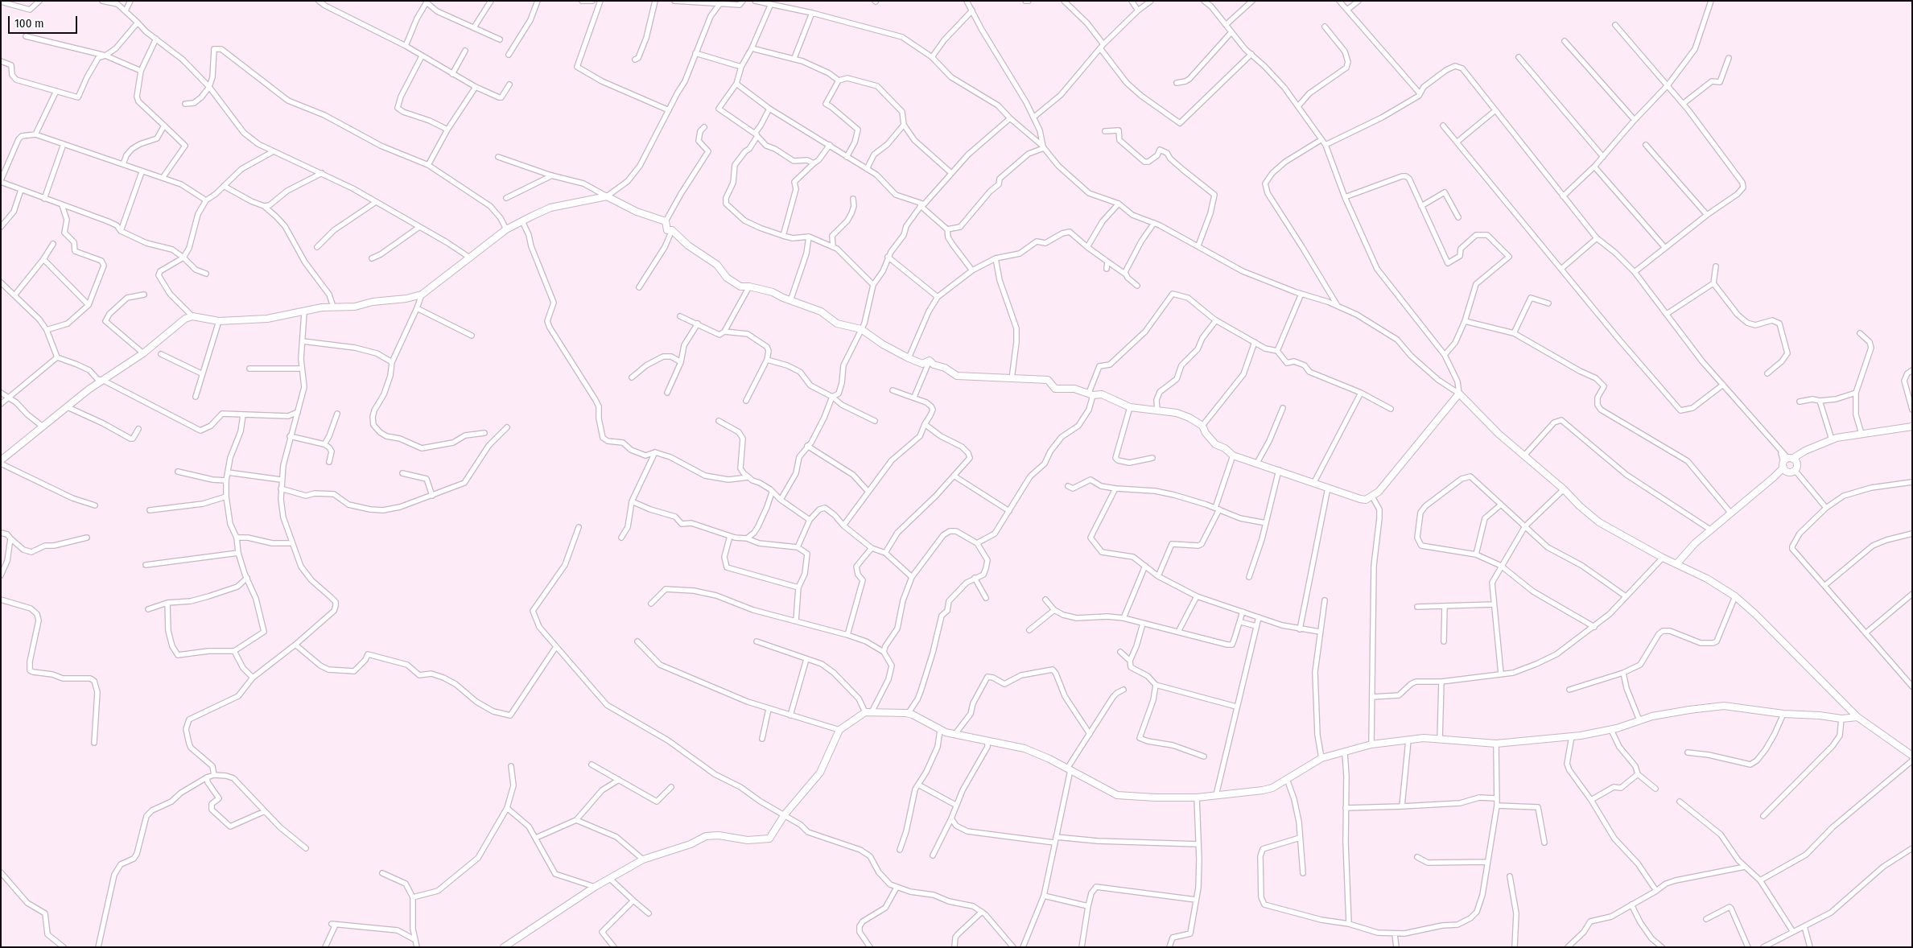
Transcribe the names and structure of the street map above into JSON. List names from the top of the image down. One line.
{"scale_bar":"100 m"}
